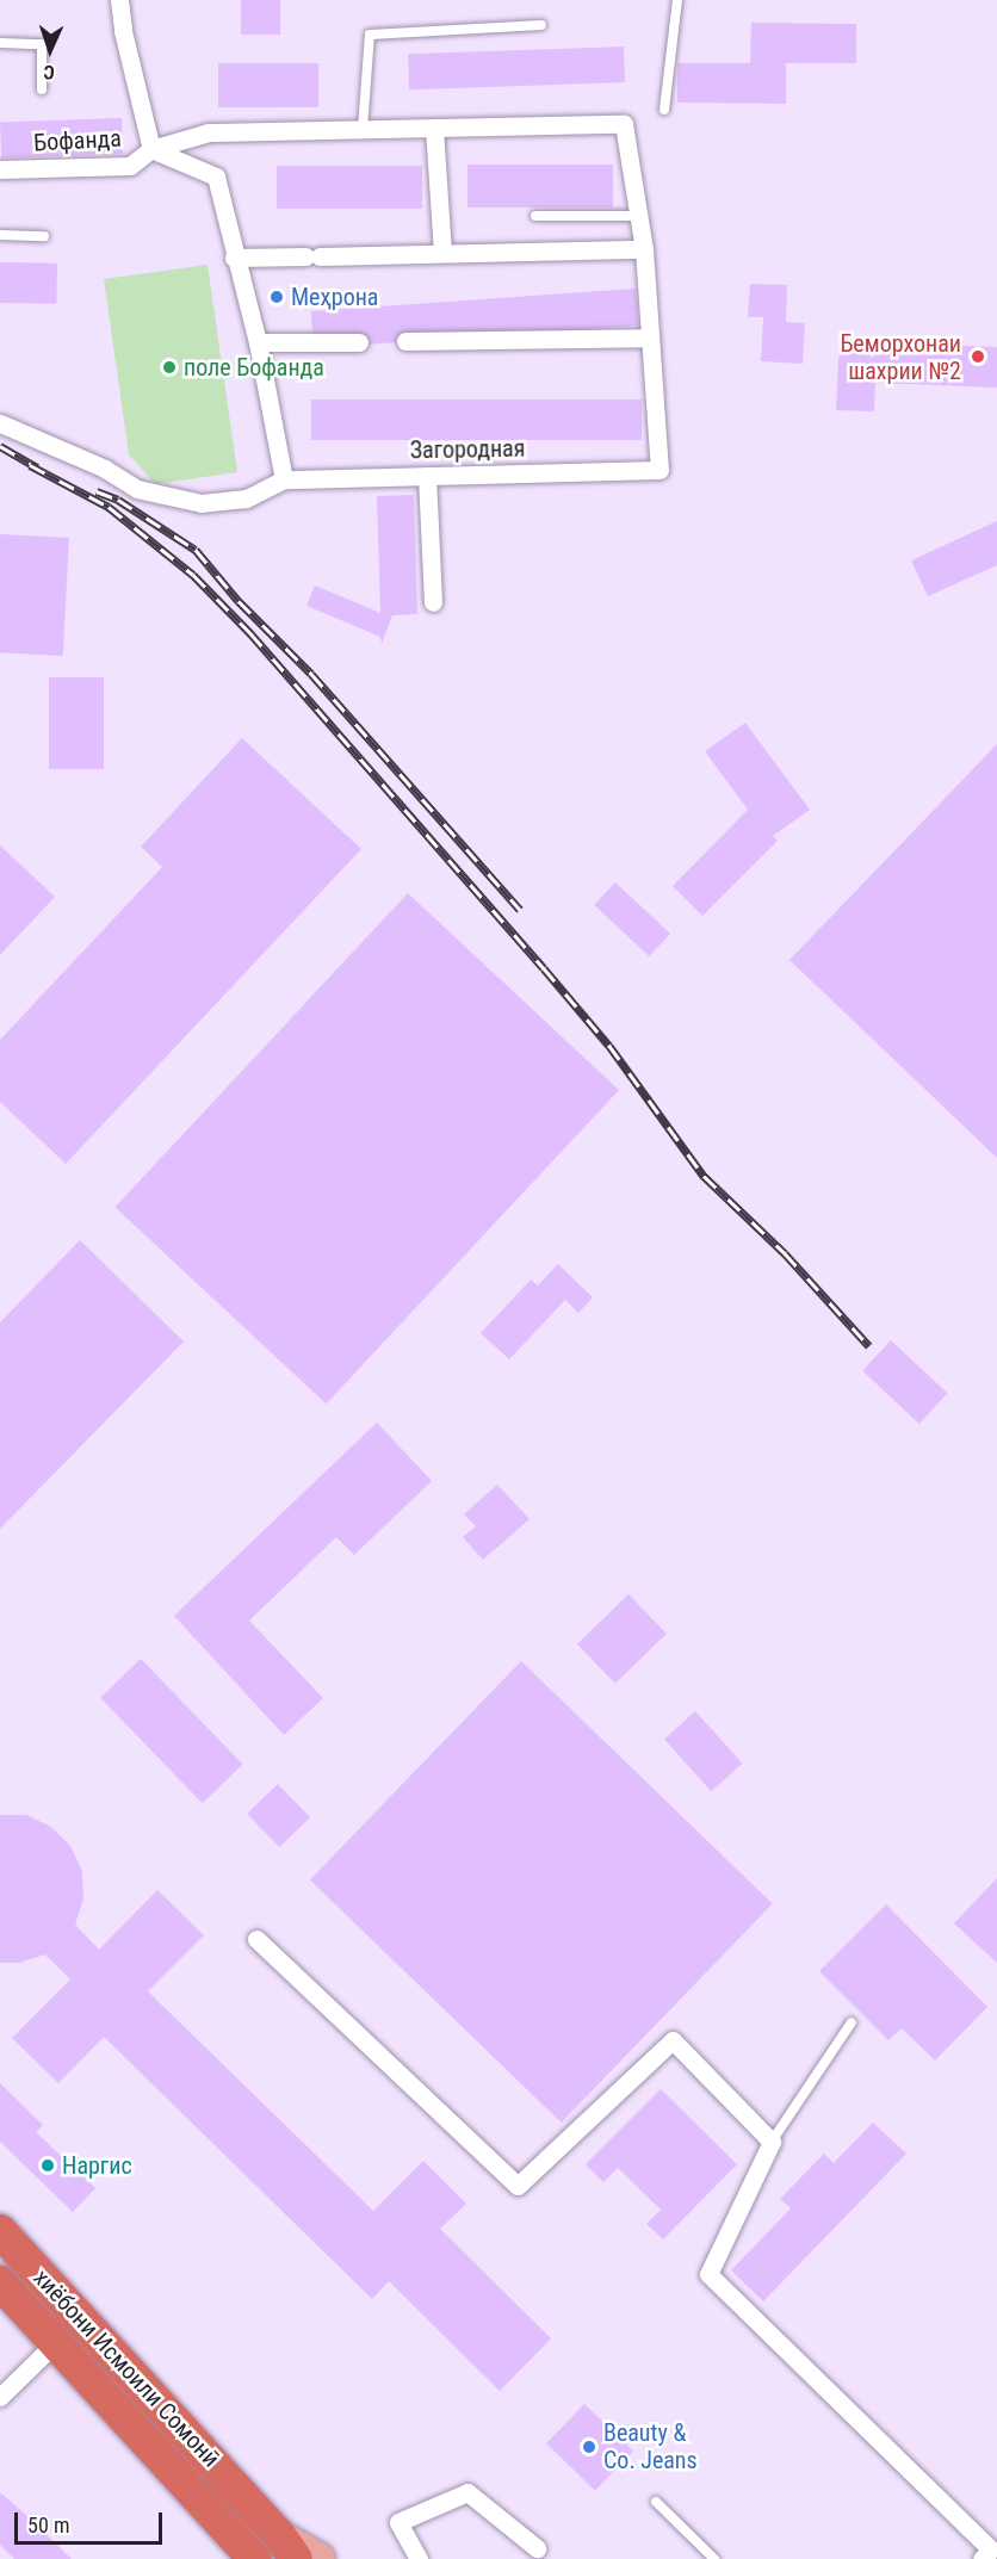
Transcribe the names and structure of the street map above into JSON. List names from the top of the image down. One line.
{"streets":{"highway":["хиёбони Исмоили Сомонӣ"],"street":["Бофанда","Загородная"]},"crossings":[["Бофанда","Загородная"]],"places":["Меҳрона","Беморхонаи шахрии №2","поле Бофанда","Наргис","Beauty & Co. Jeans"],"scale_bar":"50 m","north":"bottom"}
